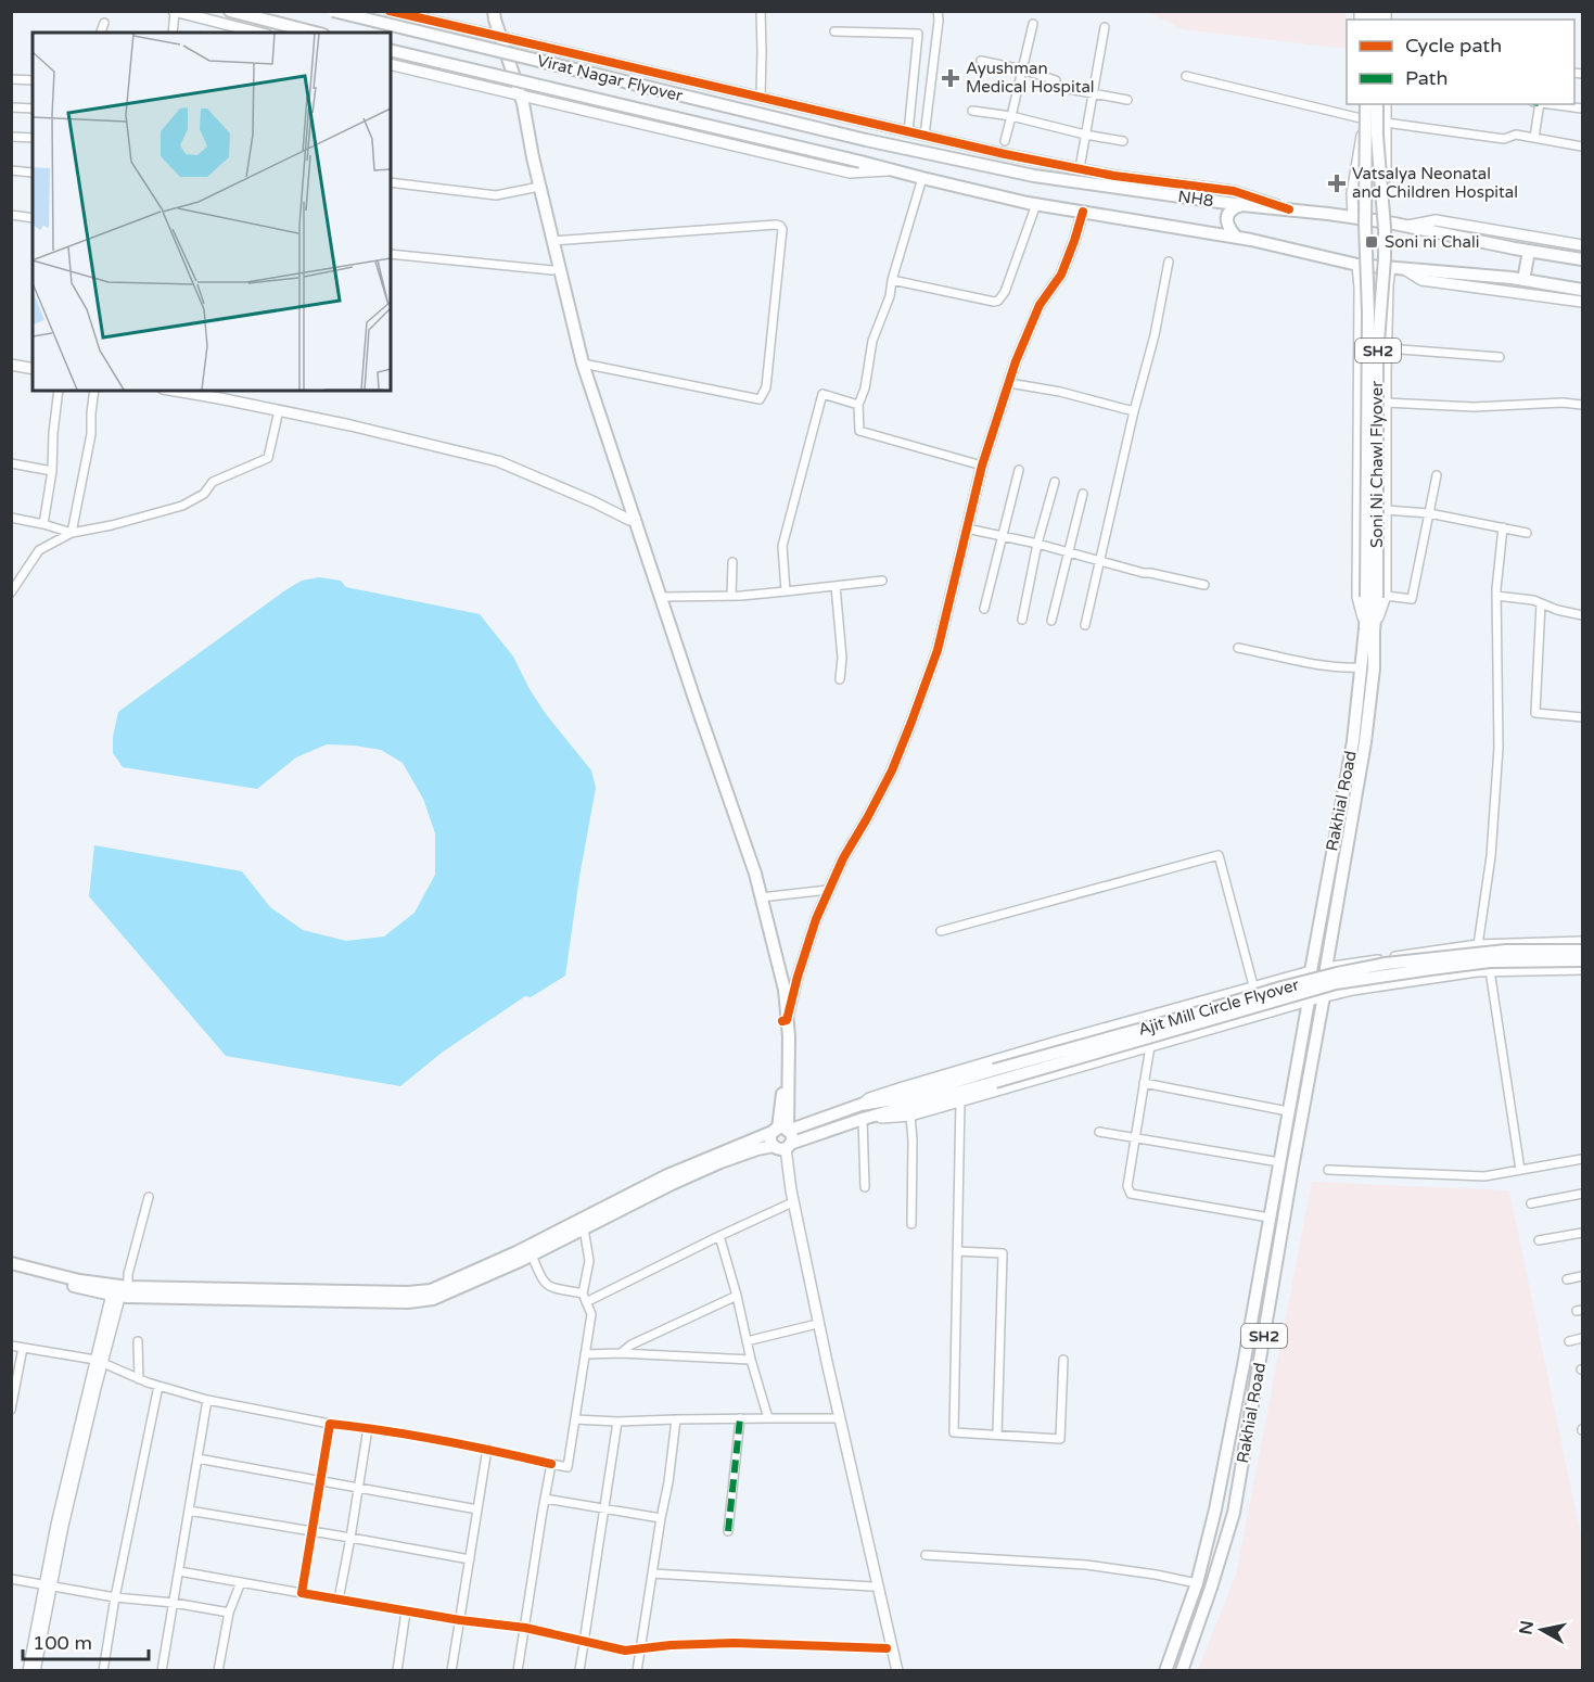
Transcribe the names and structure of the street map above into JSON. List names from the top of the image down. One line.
{"streets":{"main road":["Virat Nagar Flyover","NH8","SH2","Soni Ni Chawl Flyover","Rakhial Road","Ajit Mill Circle Flyover"]},"crossings":[["Virat Nagar Flyover","NH8"],["Soni Ni Chawl Flyover","Rakhial Road"]],"places":{"health":["Ayushman Medical Hospital","Vatsalya Neonatal and Children Hospital"],"transit":["Soni ni Chali"]},"legend":["Cycle path","Path"],"scale_bar":"100 m","north":"left"}
